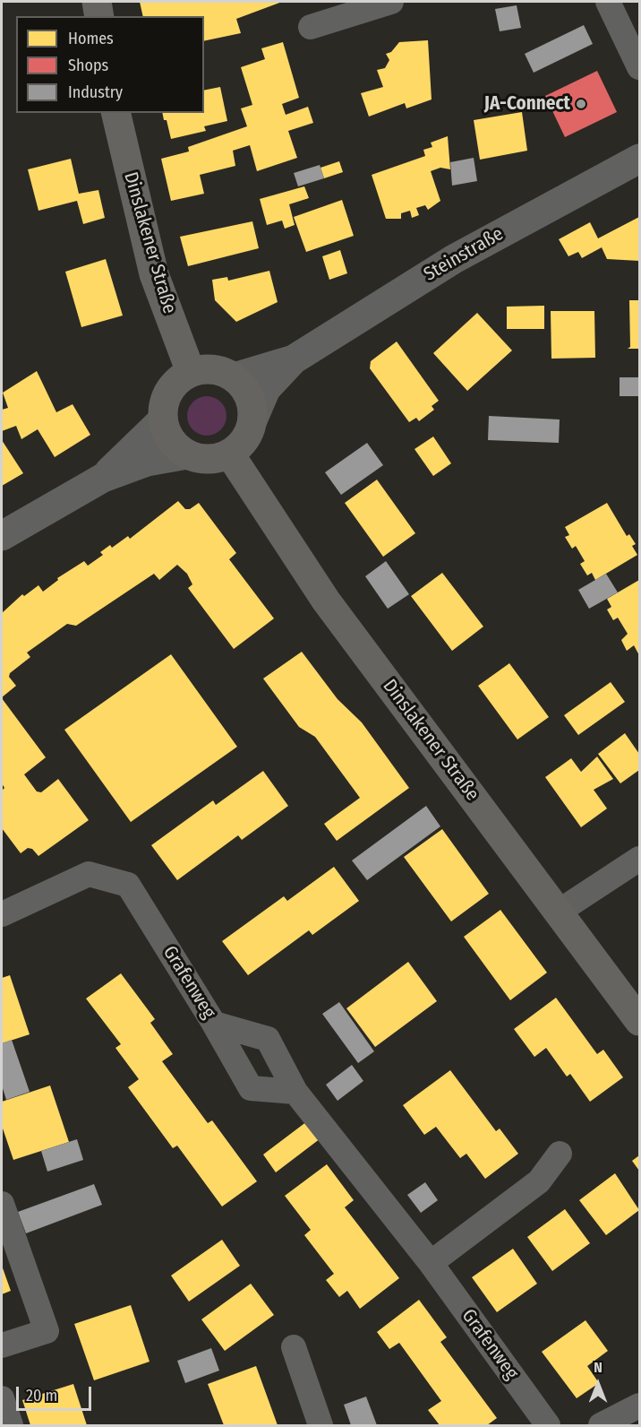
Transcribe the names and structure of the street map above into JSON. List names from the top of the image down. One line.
{"streets":{"main road":["Dinslakener Straße"],"street":["Steinstraße","Grafenweg"]},"crossings":[["Dinslakener Straße","Steinstraße"]],"places":["JA-Connect"],"legend":["Homes","Shops","Industry"],"scale_bar":"20 m","north":"top"}
